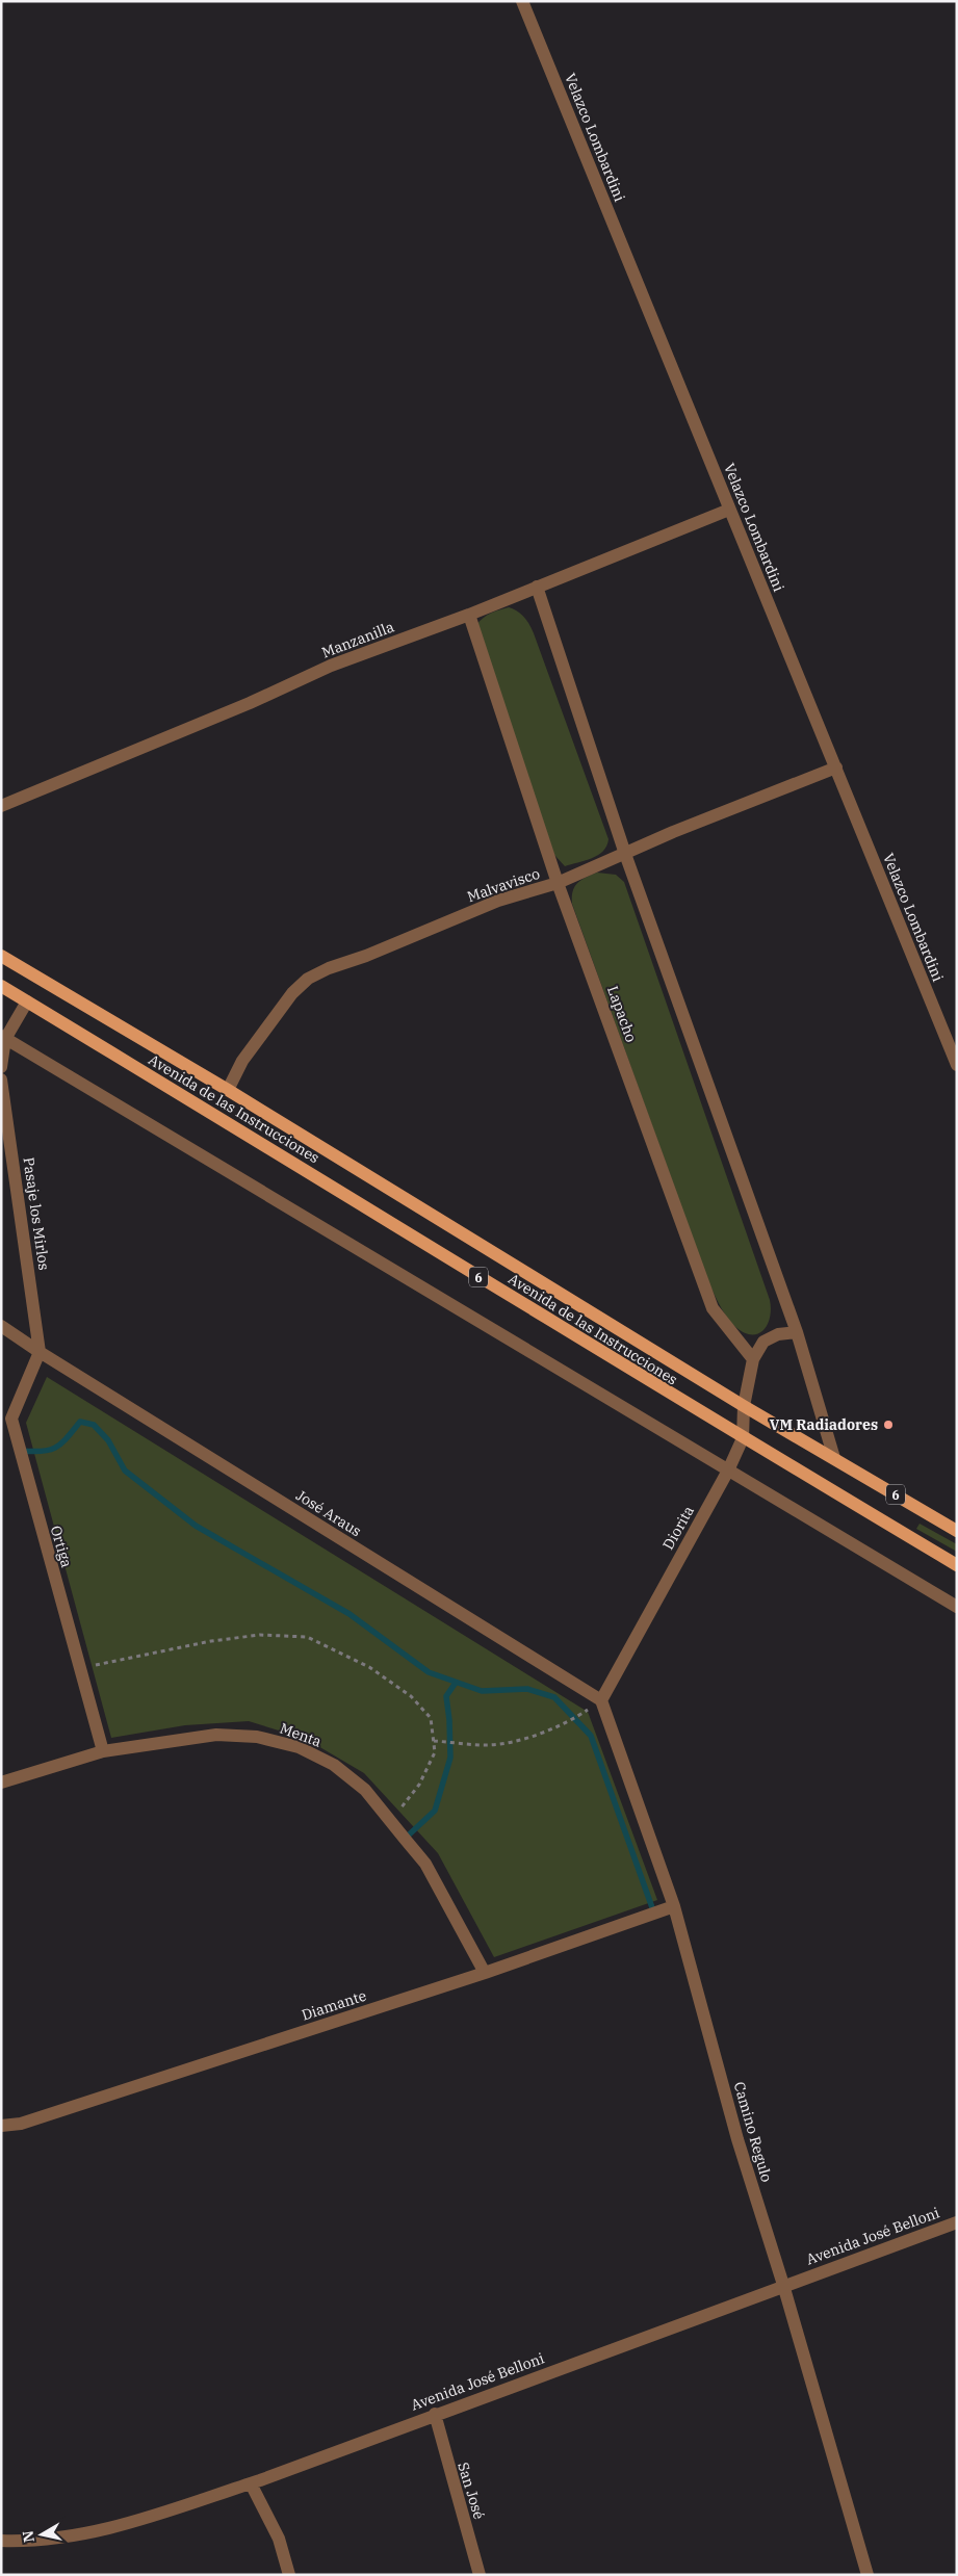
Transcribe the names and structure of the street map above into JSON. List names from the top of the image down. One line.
{"streets":{"main road":["Avenida de las Instrucciones","6"],"street":["Velazco Lombardini","Manzanilla","Malvavisco","Lapacho","Pasaje los Mirlos","José Araus","Diorita","Ortiga","Menta","Diamante","Camino Regulo","Avenida José Belloni","San José"]},"crossings":[["Velazco Lombardini","Manzanilla"],["Velazco Lombardini","Malvavisco"],["Manzanilla","Lapacho"],["Malvavisco","Lapacho"],["Malvavisco","Avenida de las Instrucciones"],["Lapacho","Diorita"],["Avenida de las Instrucciones","Diorita"],["Pasaje los Mirlos","José Araus"],["Pasaje los Mirlos","Ortiga"],["José Araus","Diorita"],["José Araus","Ortiga"],["José Araus","Camino Regulo"],["Diorita","Camino Regulo"],["Ortiga","Menta"],["Menta","Diamante"],["Diamante","Camino Regulo"],["Camino Regulo","Avenida José Belloni"],["Avenida José Belloni","San José"]],"places":["VM Radiadores"],"north":"left"}
